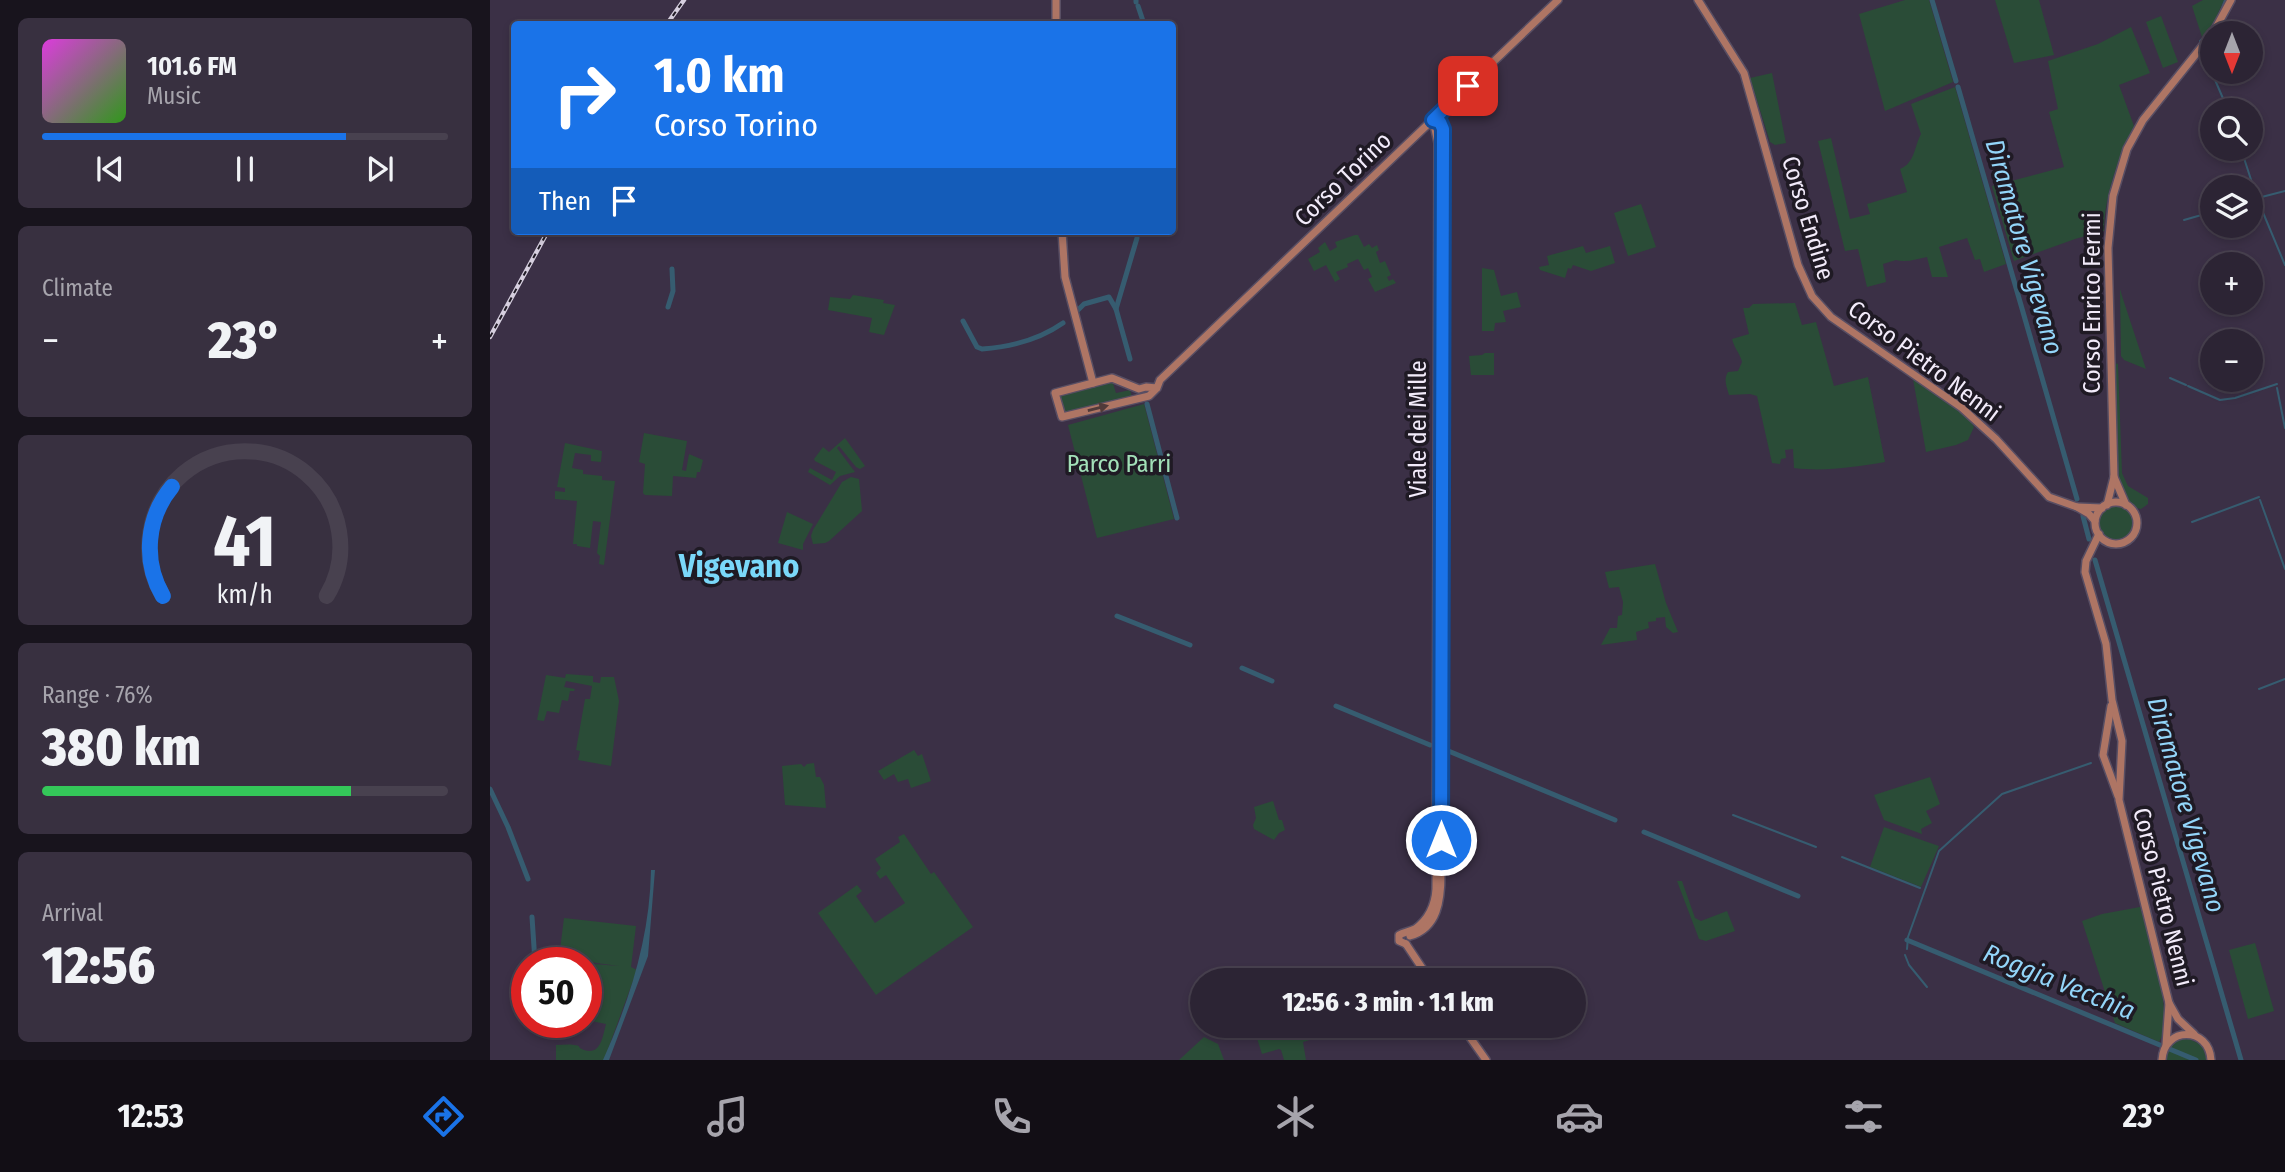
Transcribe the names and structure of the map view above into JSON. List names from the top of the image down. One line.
{"streets":{"main road":["Corso Torino","Corso Endine","Corso Enrico Fermi","Corso Pietro Nenni","Viale dei Mille"]},"crossings":[["Corso Torino","Viale dei Mille"],["Corso Endine","Corso Pietro Nenni"],["Corso Enrico Fermi","Corso Pietro Nenni"]],"districts":["Vigevano"],"water":["Diramatore Vigevano","Roggia Vecchia"],"parks":["Parco Parri"],"north":"bottom","page":{"map_buttons":["+","−"],"turn":["1.0 km","Corso Torino"],"song":["101.6 FM","Music"],"then":"Then","tile":["Climate",["Range · 76%","380 km"],["Arrival","12:56"]],"heat":["−","23°","+"],"limit":"50","trip":"12:56 · 3 min · 1.1 km","tabs":["12:53","23°"],"gauge":["41","km/h"]}}
